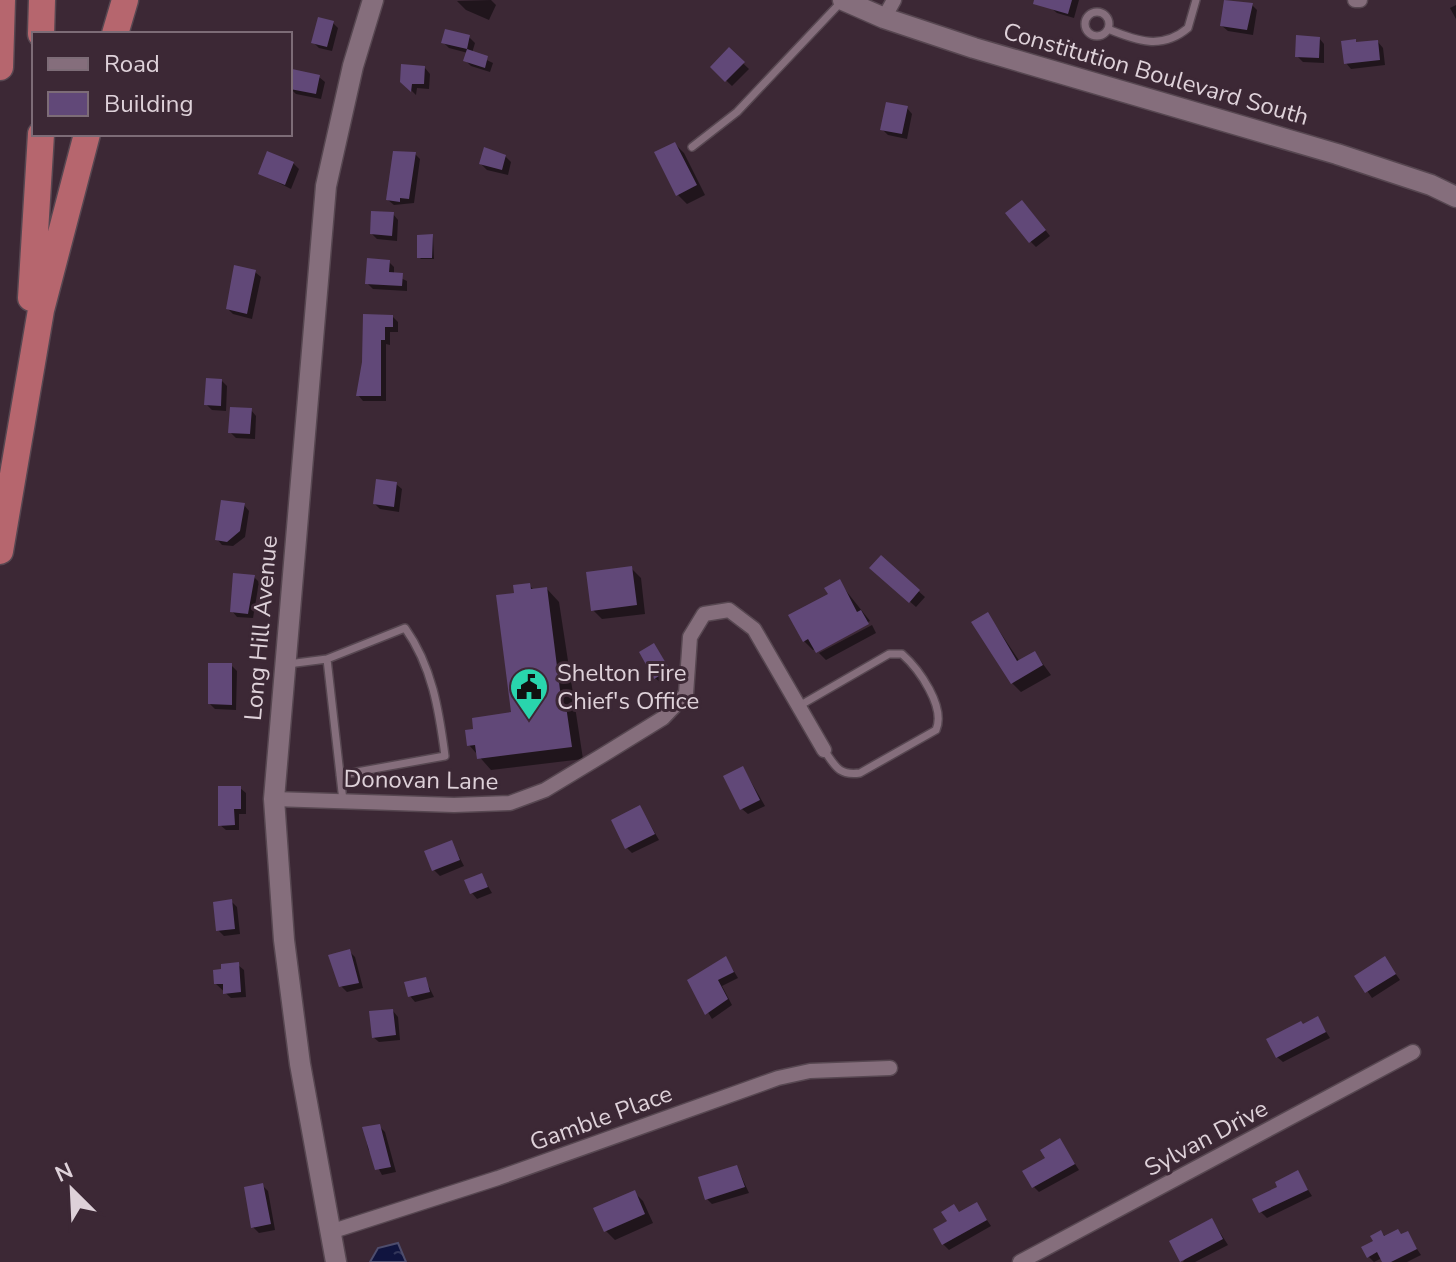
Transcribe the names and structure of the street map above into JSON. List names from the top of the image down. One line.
{"streets":{"street":["Constitution Boulevard South","Long Hill Avenue","Donovan Lane","Gamble Place","Sylvan Drive"]},"crossings":[["Long Hill Avenue","Donovan Lane"],["Long Hill Avenue","Gamble Place"]],"places":{"public building":["Shelton Fire Chief's Office"]},"legend":["Road","Building"],"north":"top left"}
